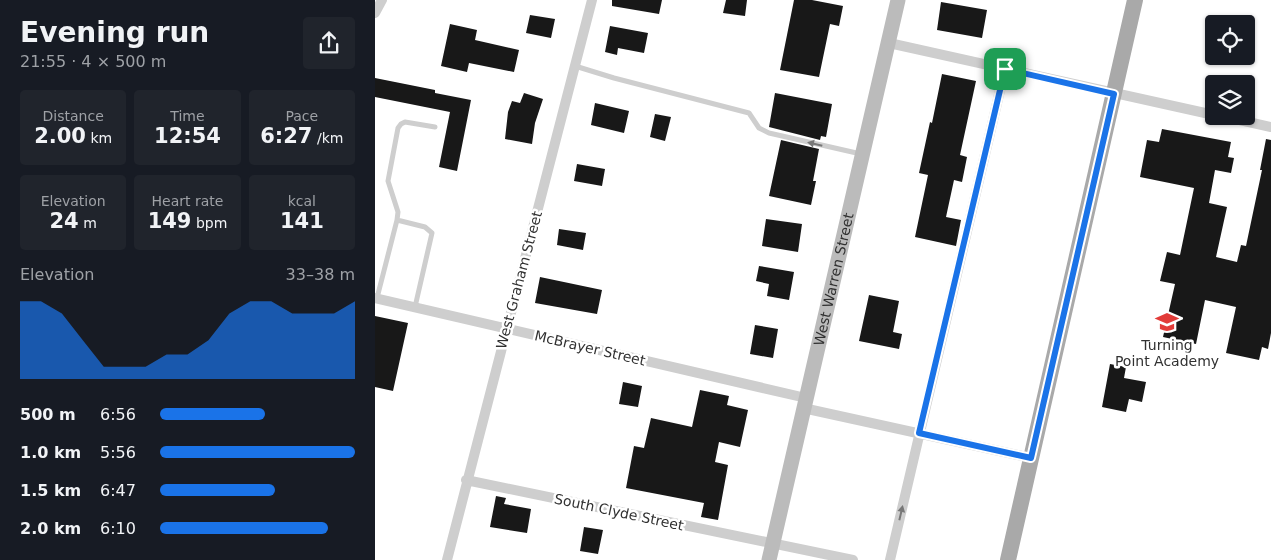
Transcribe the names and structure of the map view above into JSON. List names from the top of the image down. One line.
{"streets":{"main road":["West Warren Street"],"street":["West Graham Street","McBrayer Street","South Clyde Street"]},"crossings":[["West Graham Street","McBrayer Street"],["West Graham Street","South Clyde Street"],["West Warren Street","McBrayer Street"],["West Warren Street","South Clyde Street"]],"places":{"school or university":["Turning Point Academy"]},"page":{"heading":["Evening run","21:55 · 4 × 500 m"],"stats":[["Distance","2.00 km"],["Time","12:54"],["Pace","6:27 /km"],["Elevation","24 m"],["Heart rate","149 bpm"],["kcal","141"]],"chart":["Elevation","33–38 m"],"list":[{"name":"500 m","note":"6:56"},{"name":"1.0 km","note":"5:56"},{"name":"1.5 km","note":"6:47"},{"name":"2.0 km","note":"6:10"}]}}
